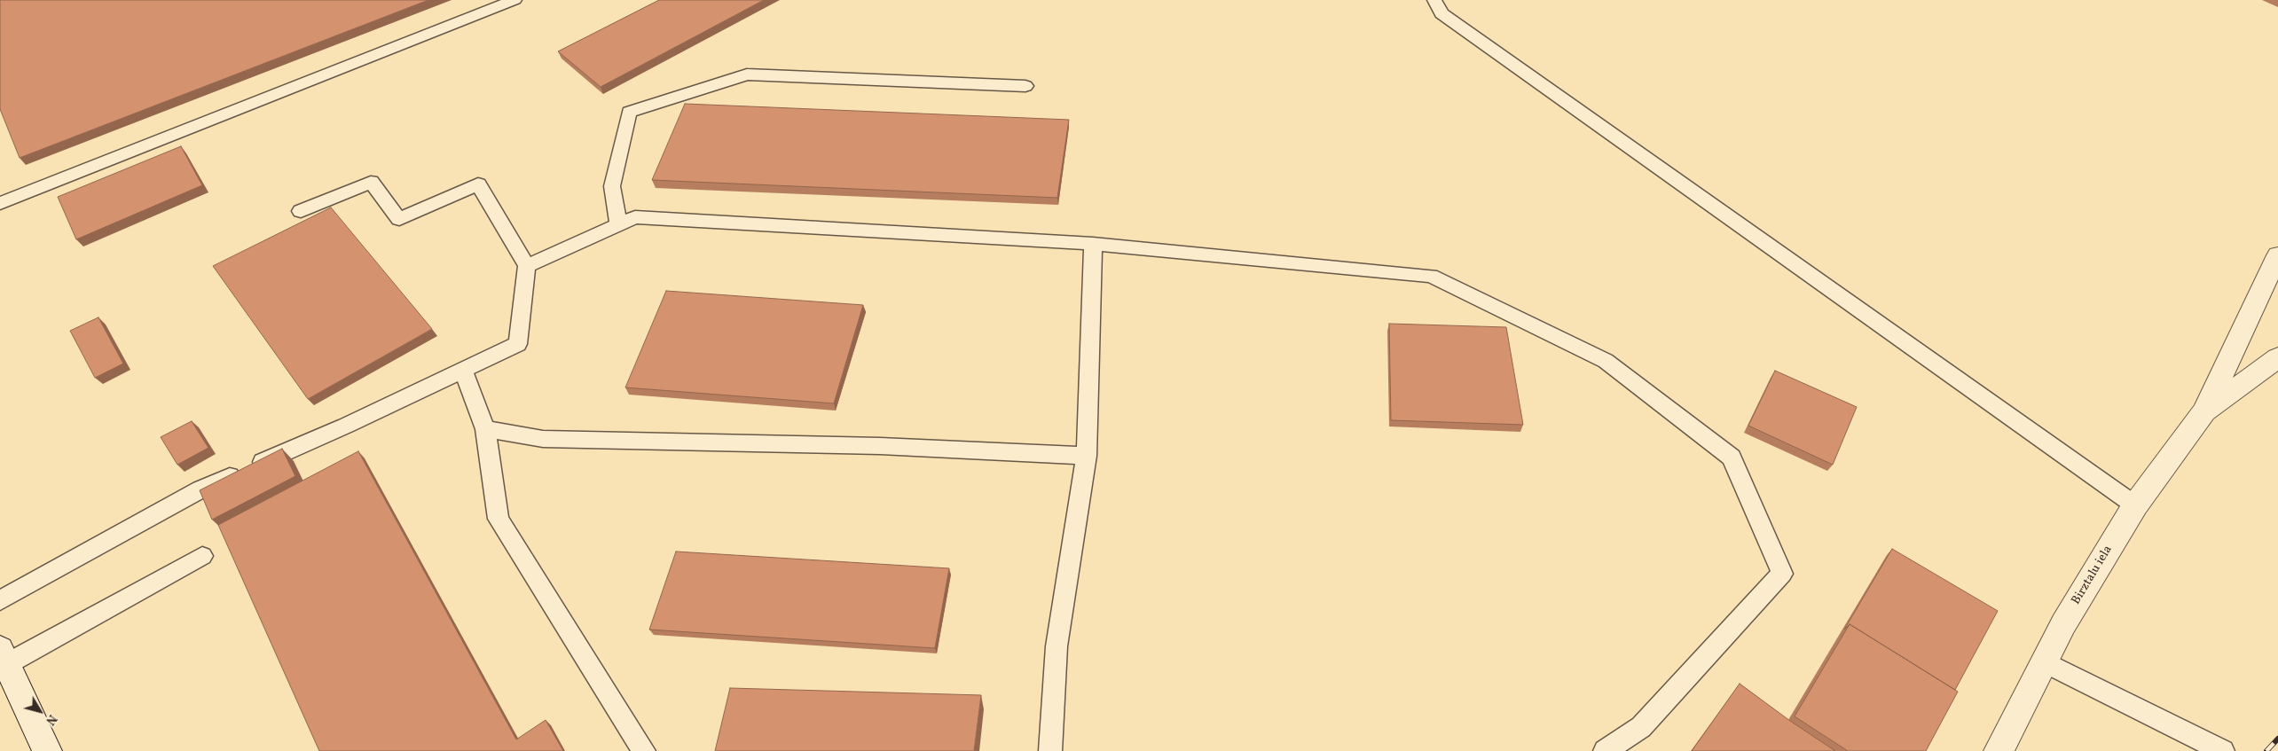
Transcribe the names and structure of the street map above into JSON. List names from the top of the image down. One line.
{"streets":{"street":["Birztalu iela"]},"north":"bottom right"}
